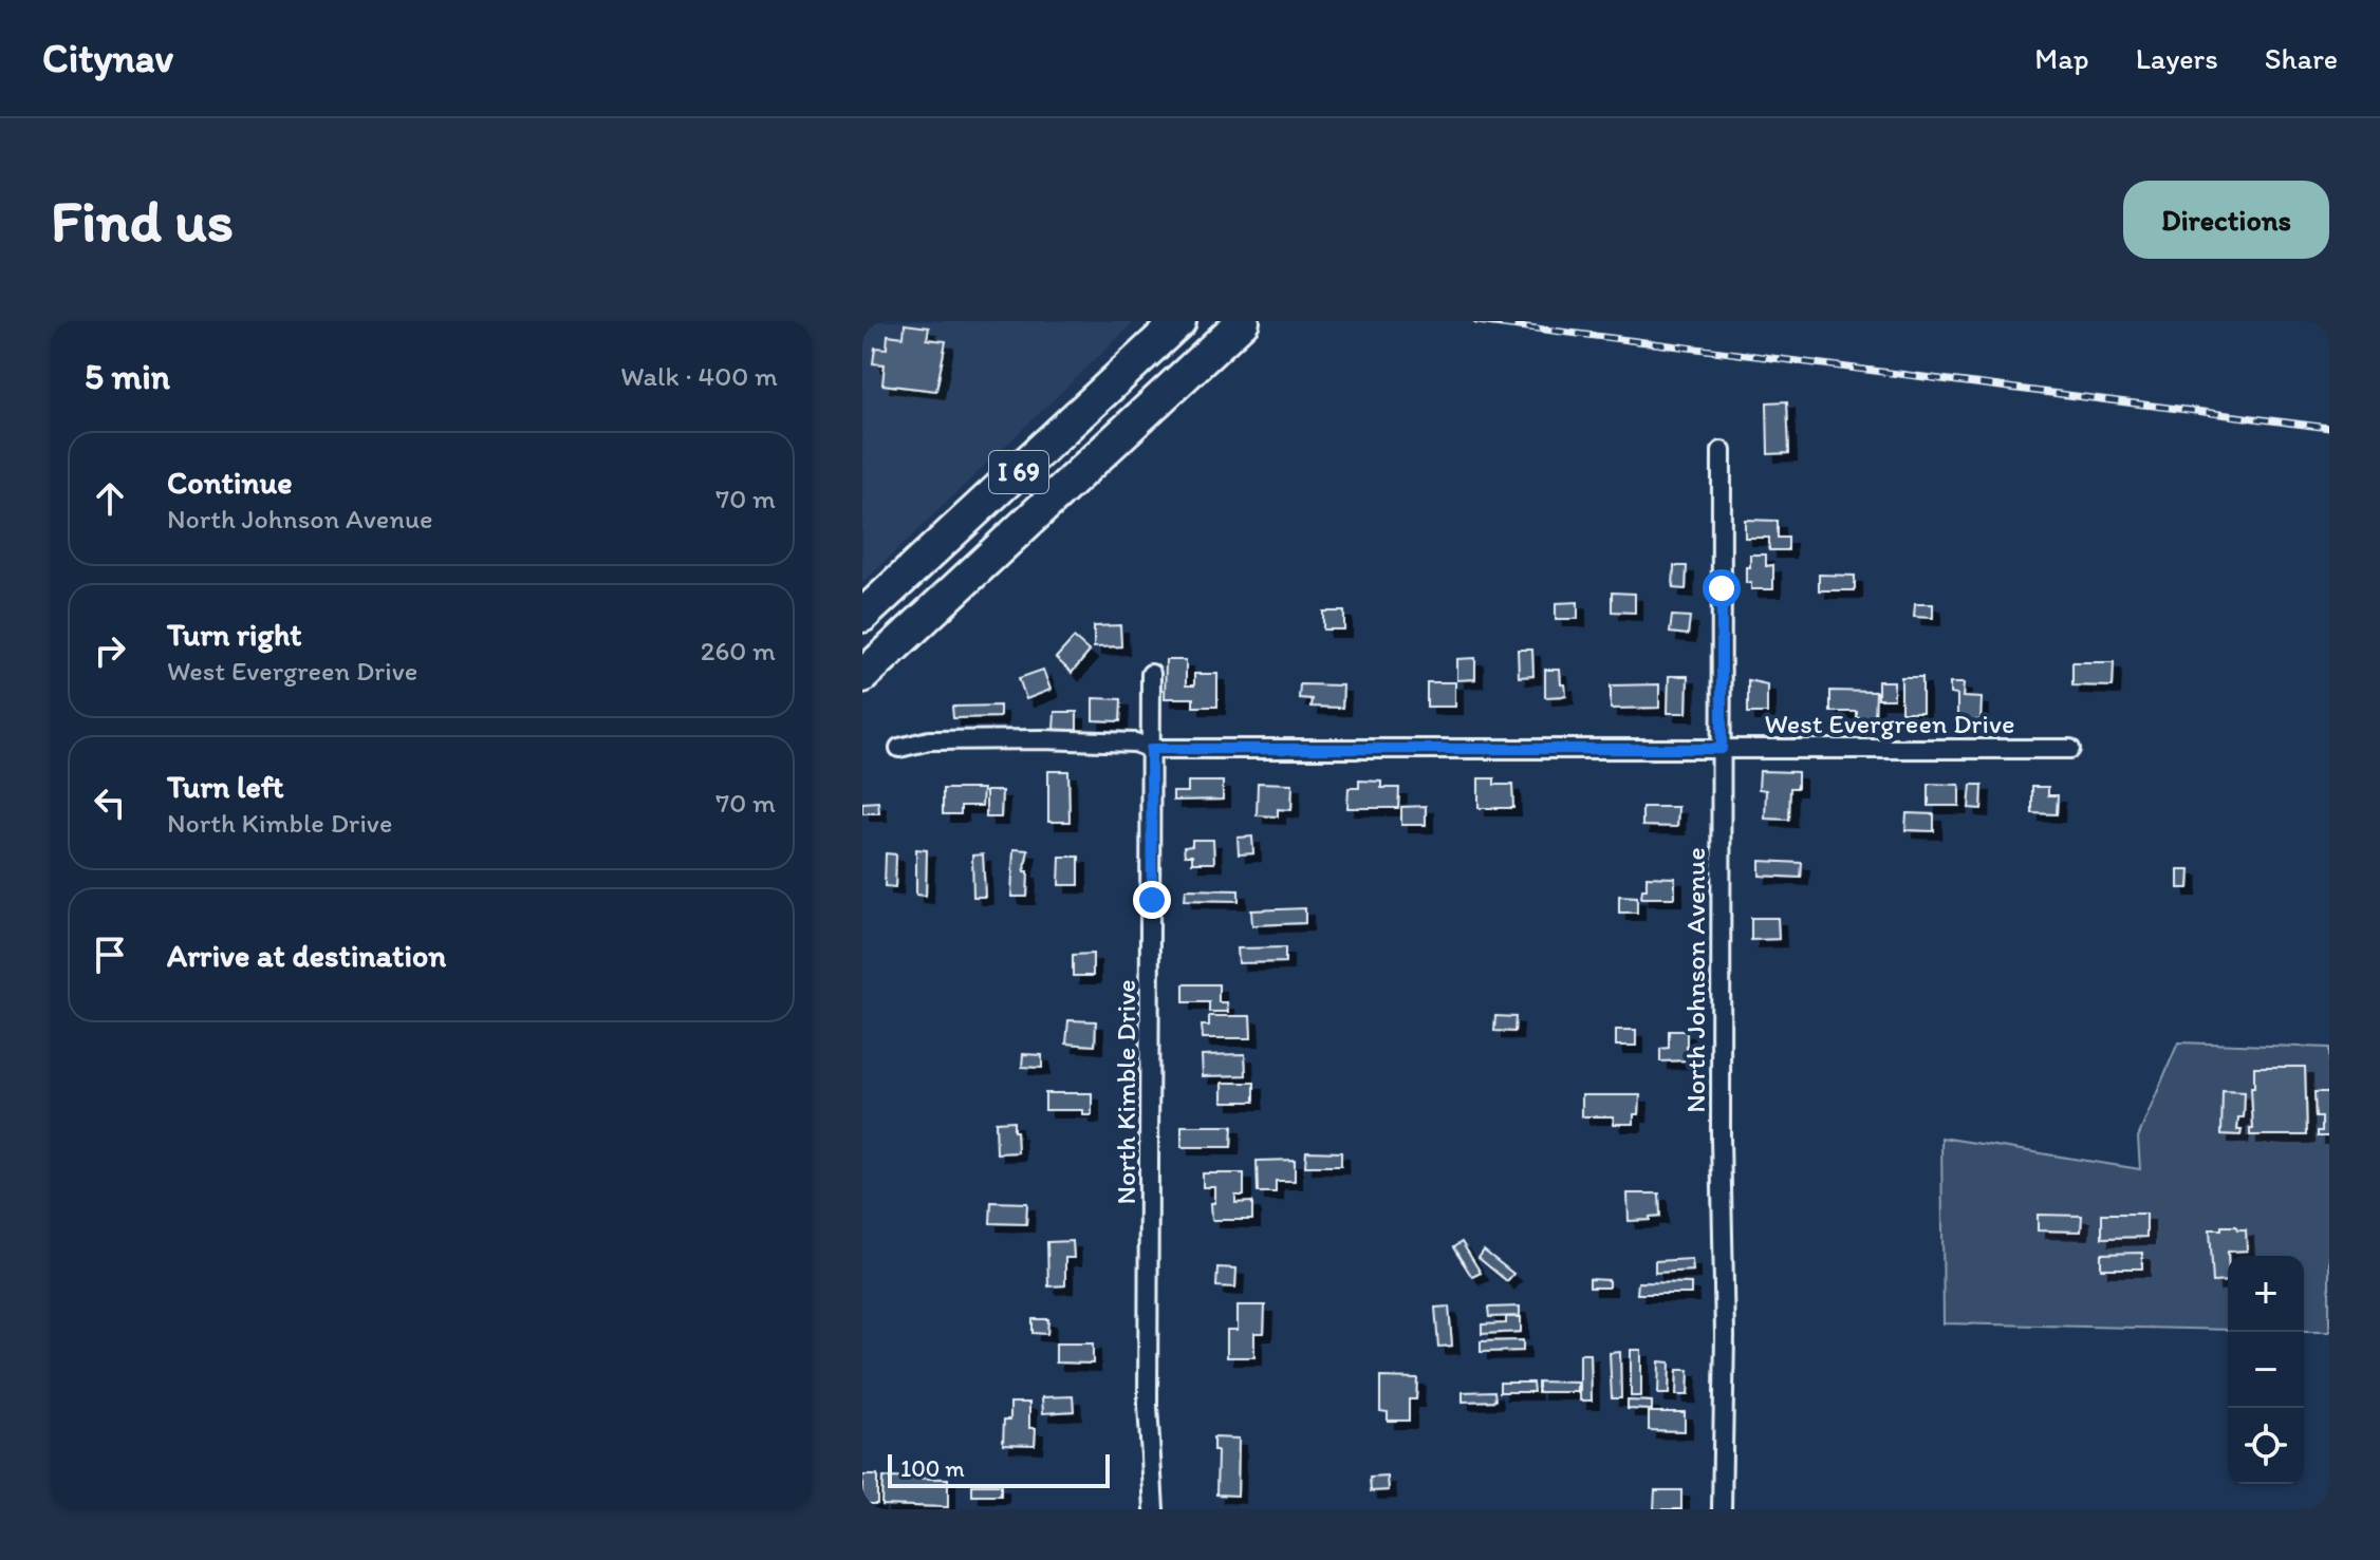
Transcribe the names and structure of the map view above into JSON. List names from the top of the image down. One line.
{"streets":{"highway":["I 69"],"street":["West Evergreen Drive","North Johnson Avenue","North Kimble Drive"]},"crossings":[["West Evergreen Drive","North Johnson Avenue"],["West Evergreen Drive","North Kimble Drive"]],"scale_bar":"100 m","page":{"header":"Citynav","nav":["Map","Layers","Share"],"buttons":"Directions","title":"Find us","heading":["5 min","Walk · 400 m"],"list":[["Continue","North Johnson Avenue","70 m"],["Turn right","West Evergreen Drive","260 m"],["Turn left","North Kimble Drive","70 m"],"Arrive at destination"],"map_buttons":["+","−"],"scale":"100 m"}}
